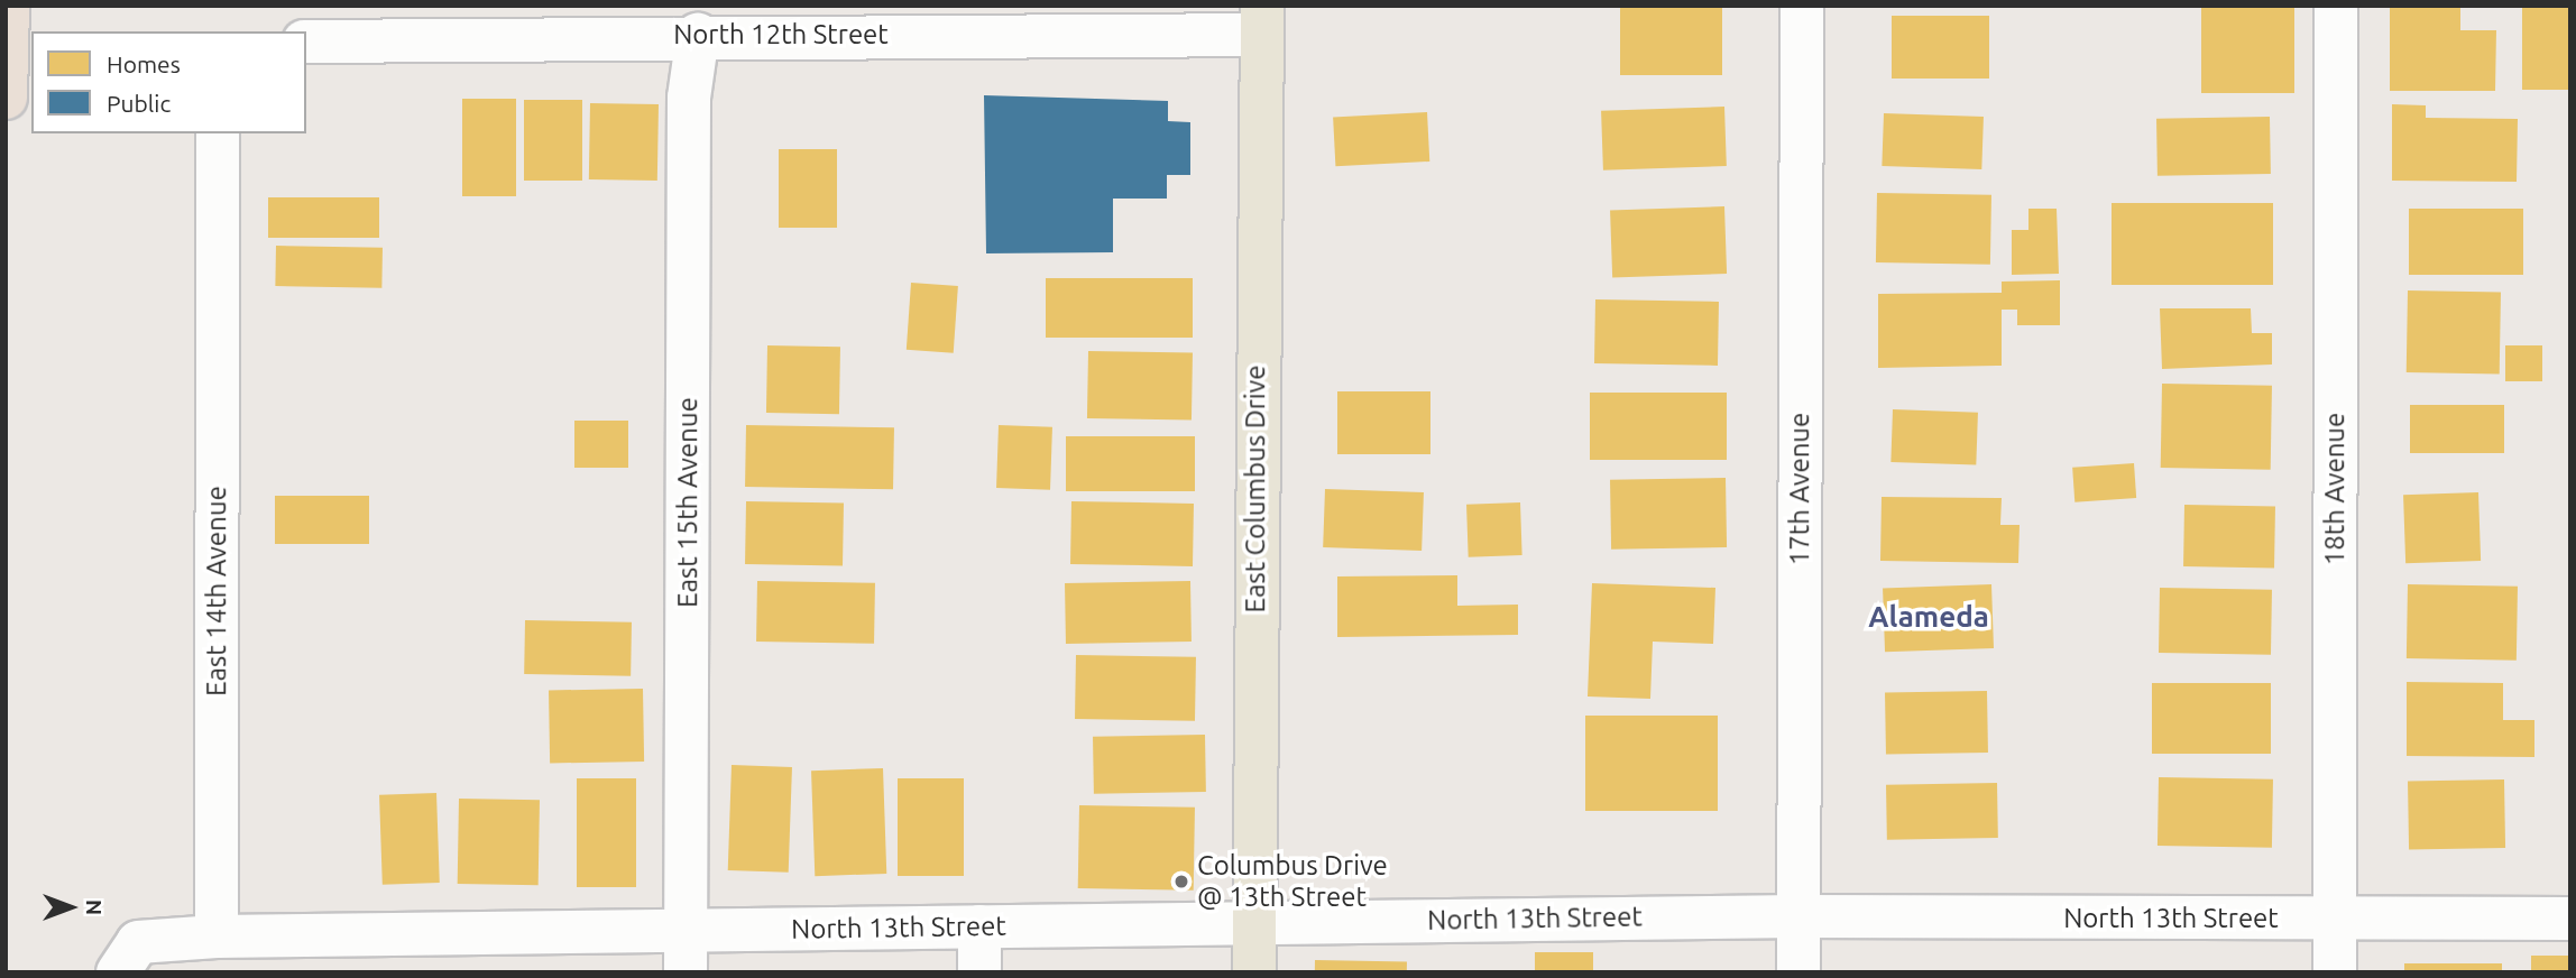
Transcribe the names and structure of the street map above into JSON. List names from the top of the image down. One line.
{"streets":{"main road":["East Columbus Drive"],"street":["North 12th Street","17th Avenue","18th Avenue","East 15th Avenue","East 14th Avenue","North 13th Street"]},"crossings":[["North 12th Street","East Columbus Drive"],["North 12th Street","East 15th Avenue"],["East Columbus Drive","North 13th Street"],["17th Avenue","North 13th Street"],["18th Avenue","North 13th Street"],["East 15th Avenue","North 13th Street"],["East 14th Avenue","North 13th Street"]],"districts":["Alameda"],"places":["Columbus Drive @ 13th Street"],"legend":["Homes","Public"],"north":"right"}
